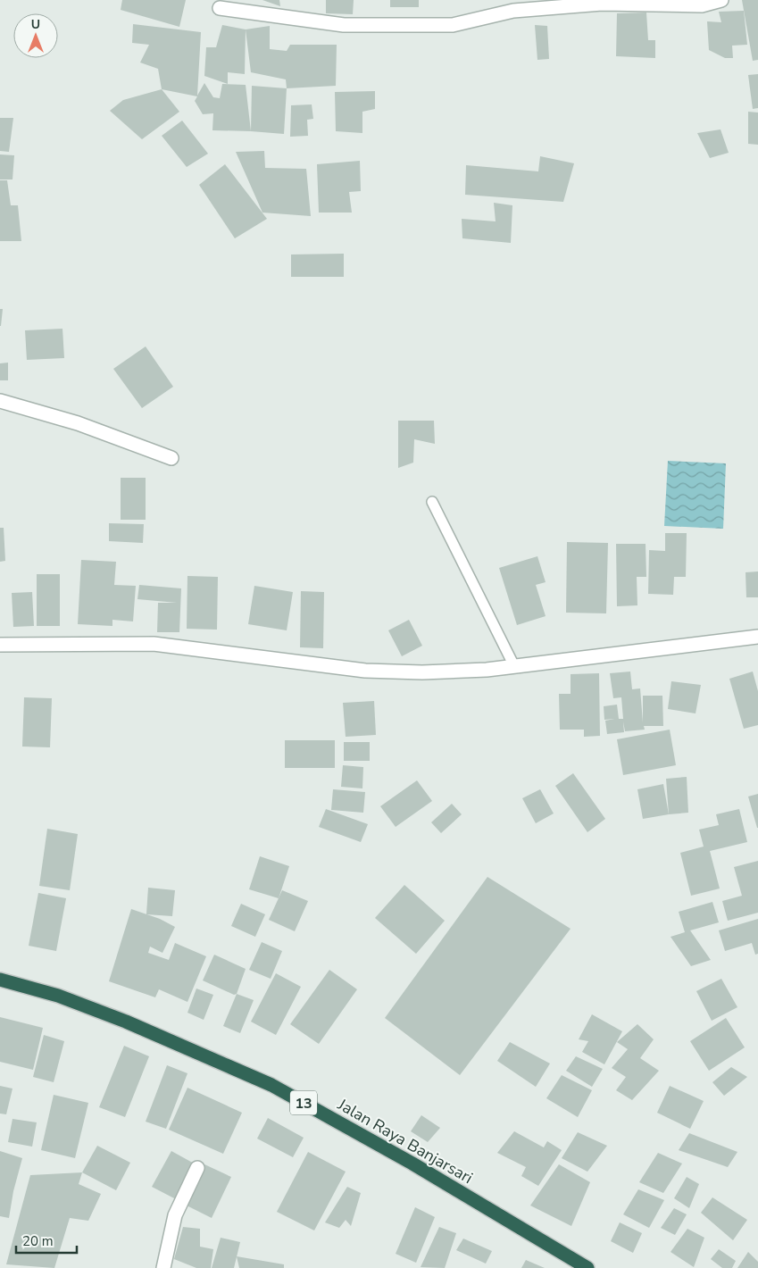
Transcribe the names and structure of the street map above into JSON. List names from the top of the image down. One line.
{"streets":{"highway":["13","Jalan Raya Banjarsari"]},"scale_bar":"20 m","north":"top"}
